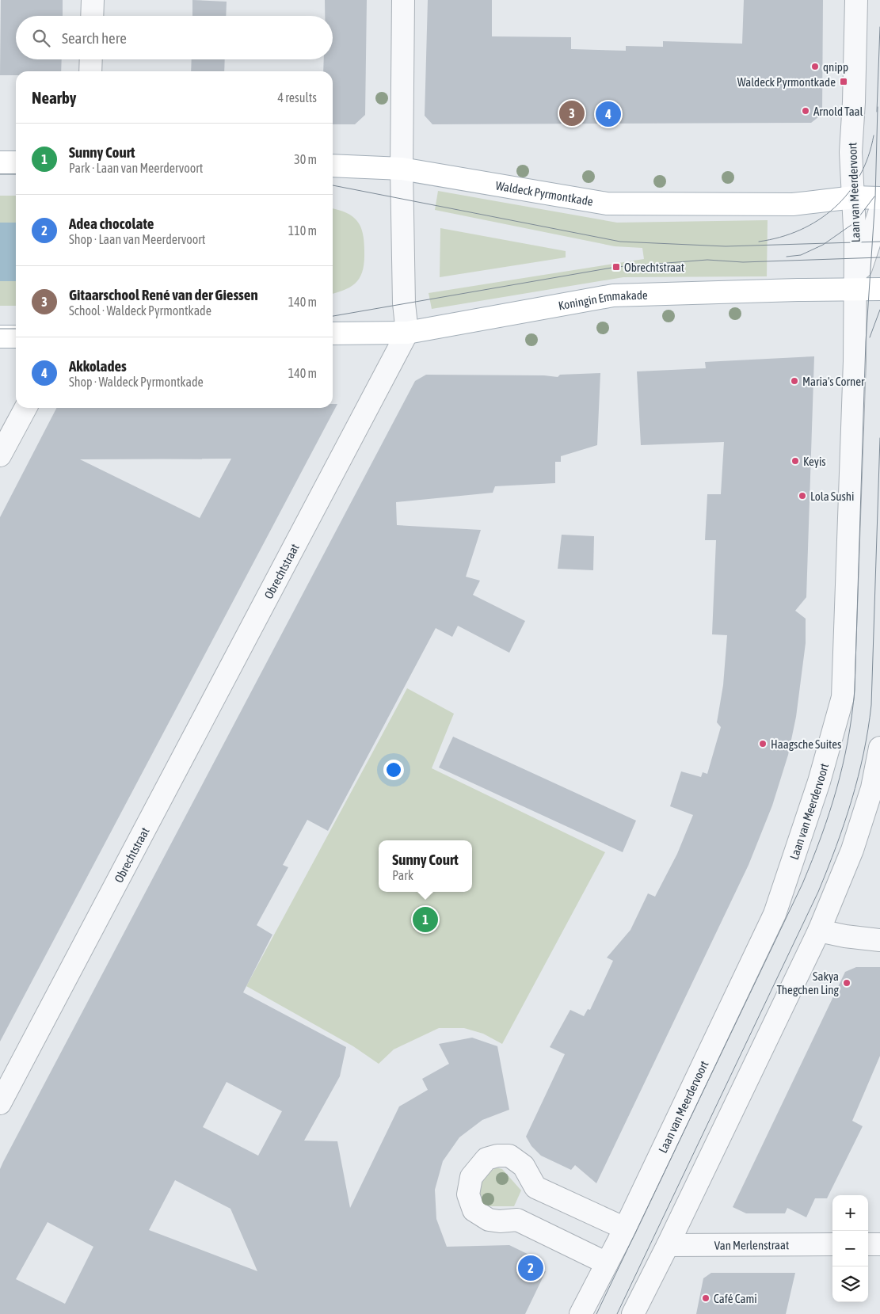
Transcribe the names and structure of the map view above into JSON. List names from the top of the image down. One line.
{"streets":{"main road":["Waldeck Pyrmontkade","Koningin Emmakade"],"street":["Laan van Meerdervoort","Obrechtstraat","Van Merlenstraat"]},"crossings":[["Waldeck Pyrmontkade","Laan van Meerdervoort"],["Laan van Meerdervoort","Koningin Emmakade"],["Koningin Emmakade","Obrechtstraat"]],"places":{"other":["qnipp","Arnold Taal","Maria's Corner","Keyis","Lola Sushi","Haagsche Suites","Sakya Thegchen Ling","Café Cami"],"transit":["Waldeck Pyrmontkade","Obrechtstraat"]},"page":{"search":"Search here","heading":["Nearby","4 results"],"pins":["3","4","1","2"],"list":[{"mark":"1","name":"Sunny Court","note":"Park · Laan van Meerdervoort","value":"30 m"},{"mark":"2","name":"Adea chocolate","note":"Shop · Laan van Meerdervoort","value":"110 m"},{"mark":"3","name":"Gitaarschool René van der Giessen","note":"School · Waldeck Pyrmontkade","value":"140 m"},{"mark":"4","name":"Akkolades","note":"Shop · Waldeck Pyrmontkade","value":"140 m"}],"popup":["Sunny Court","Park"],"map_buttons":["+","−"]}}
